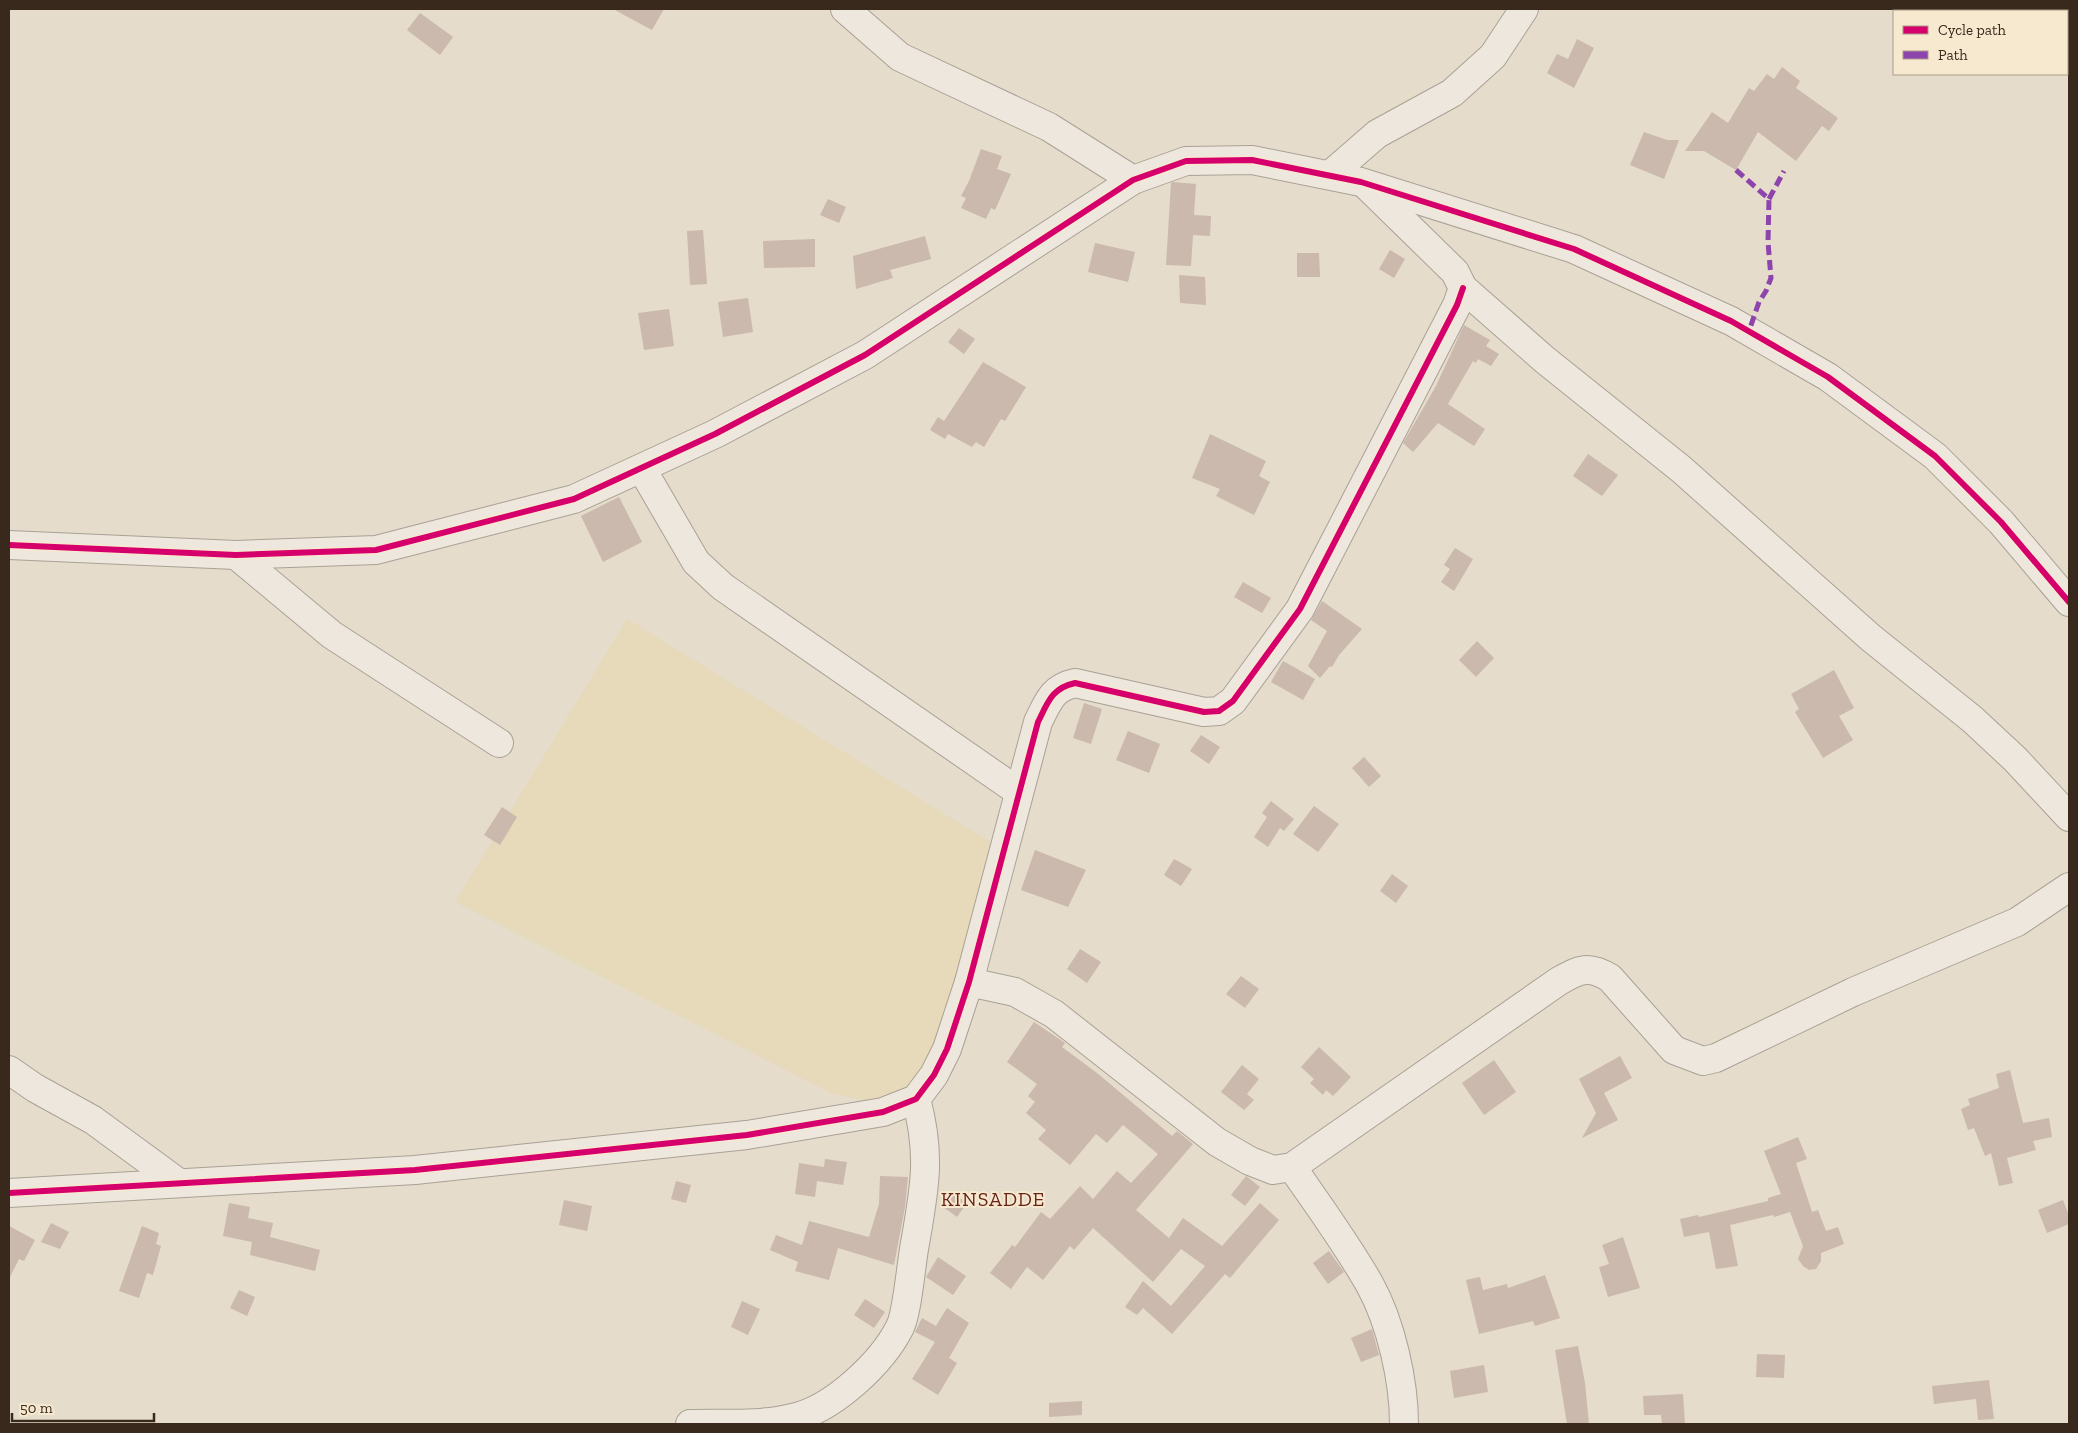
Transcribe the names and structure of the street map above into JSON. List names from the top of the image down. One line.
{"districts":["KINSADDE"],"legend":["Cycle path","Path"],"scale_bar":"50 m"}
